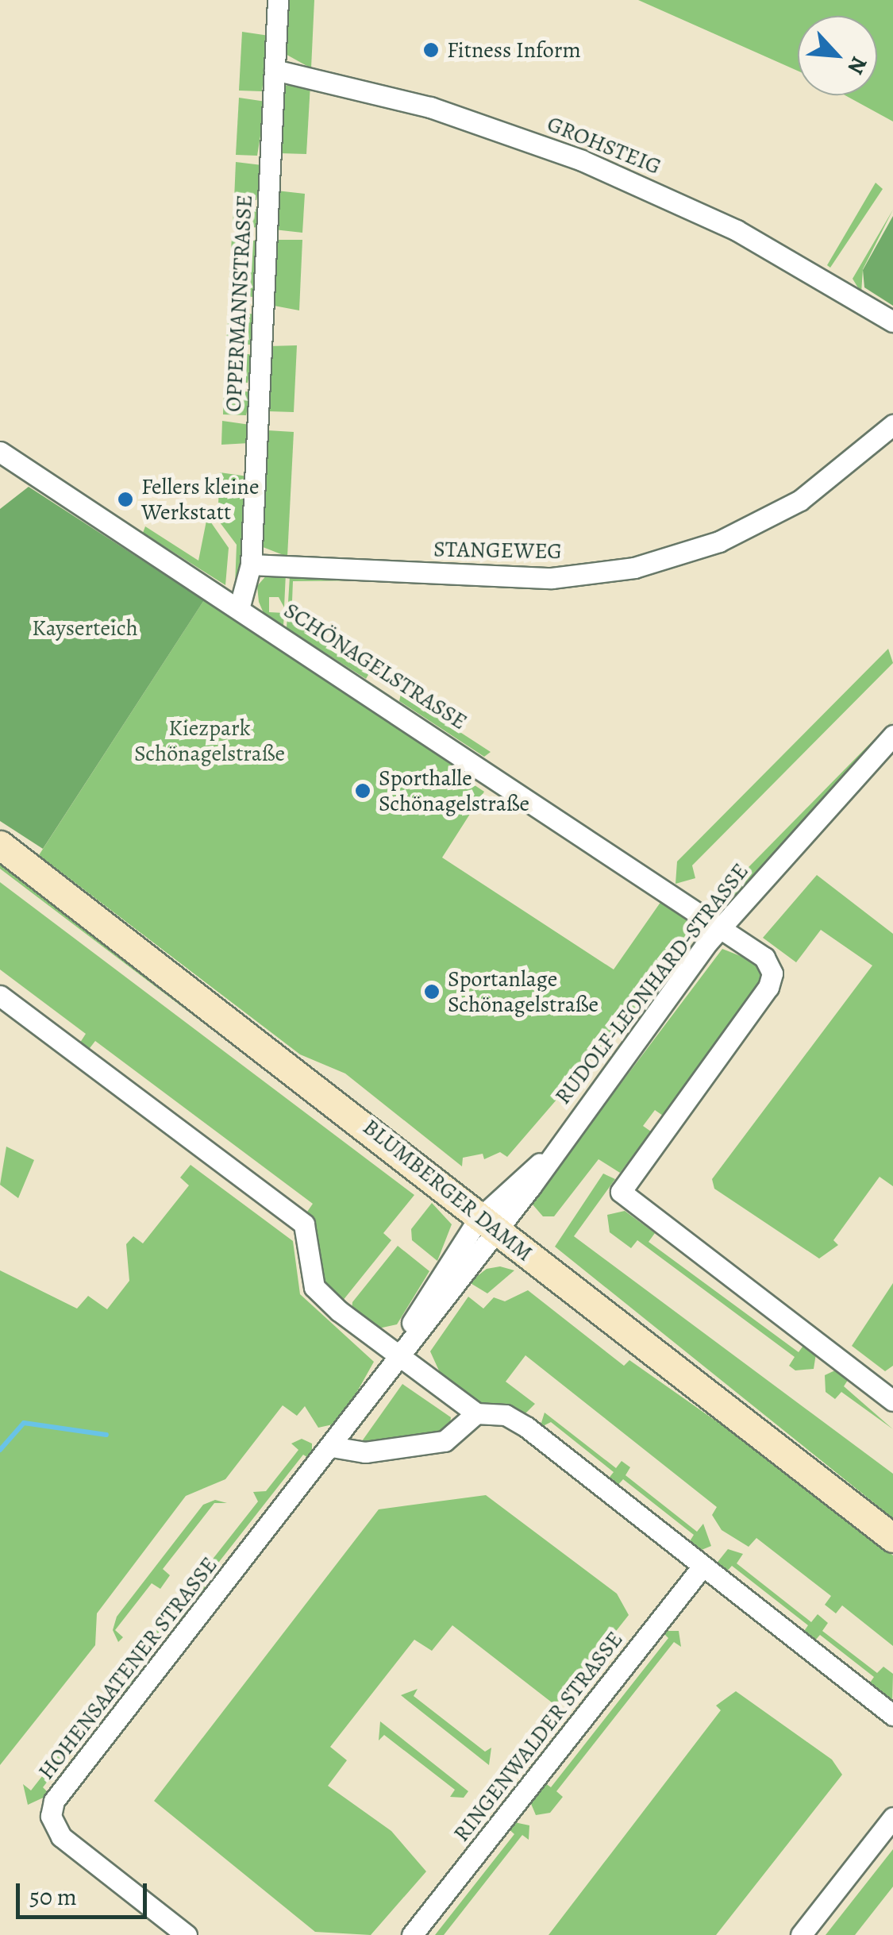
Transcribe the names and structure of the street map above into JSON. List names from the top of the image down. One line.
{"streets":{"main road":["BLUMBERGER DAMM"],"street":["GROHSTEIG","OPPERMANNSTRASSE","STANGEWEG","SCHÖNAGELSTRASSE","RUDOLF-LEONHARD-STRASSE","HOHENSAATENER STRASSE","RINGENWALDER STRASSE"]},"crossings":[["GROHSTEIG","OPPERMANNSTRASSE"],["OPPERMANNSTRASSE","STANGEWEG"],["OPPERMANNSTRASSE","SCHÖNAGELSTRASSE"],["SCHÖNAGELSTRASSE","RUDOLF-LEONHARD-STRASSE"],["RUDOLF-LEONHARD-STRASSE","BLUMBERGER DAMM"],["RUDOLF-LEONHARD-STRASSE","HOHENSAATENER STRASSE"],["BLUMBERGER DAMM","HOHENSAATENER STRASSE"]],"parks":["Kayserteich","Kiezpark Schönagelstraße"],"places":["Fitness Inform","Fellers kleine Werkstatt","Sporthalle Schönagelstraße","Sportanlage Schönagelstraße"],"scale_bar":"50 m","north":"bottom right"}
